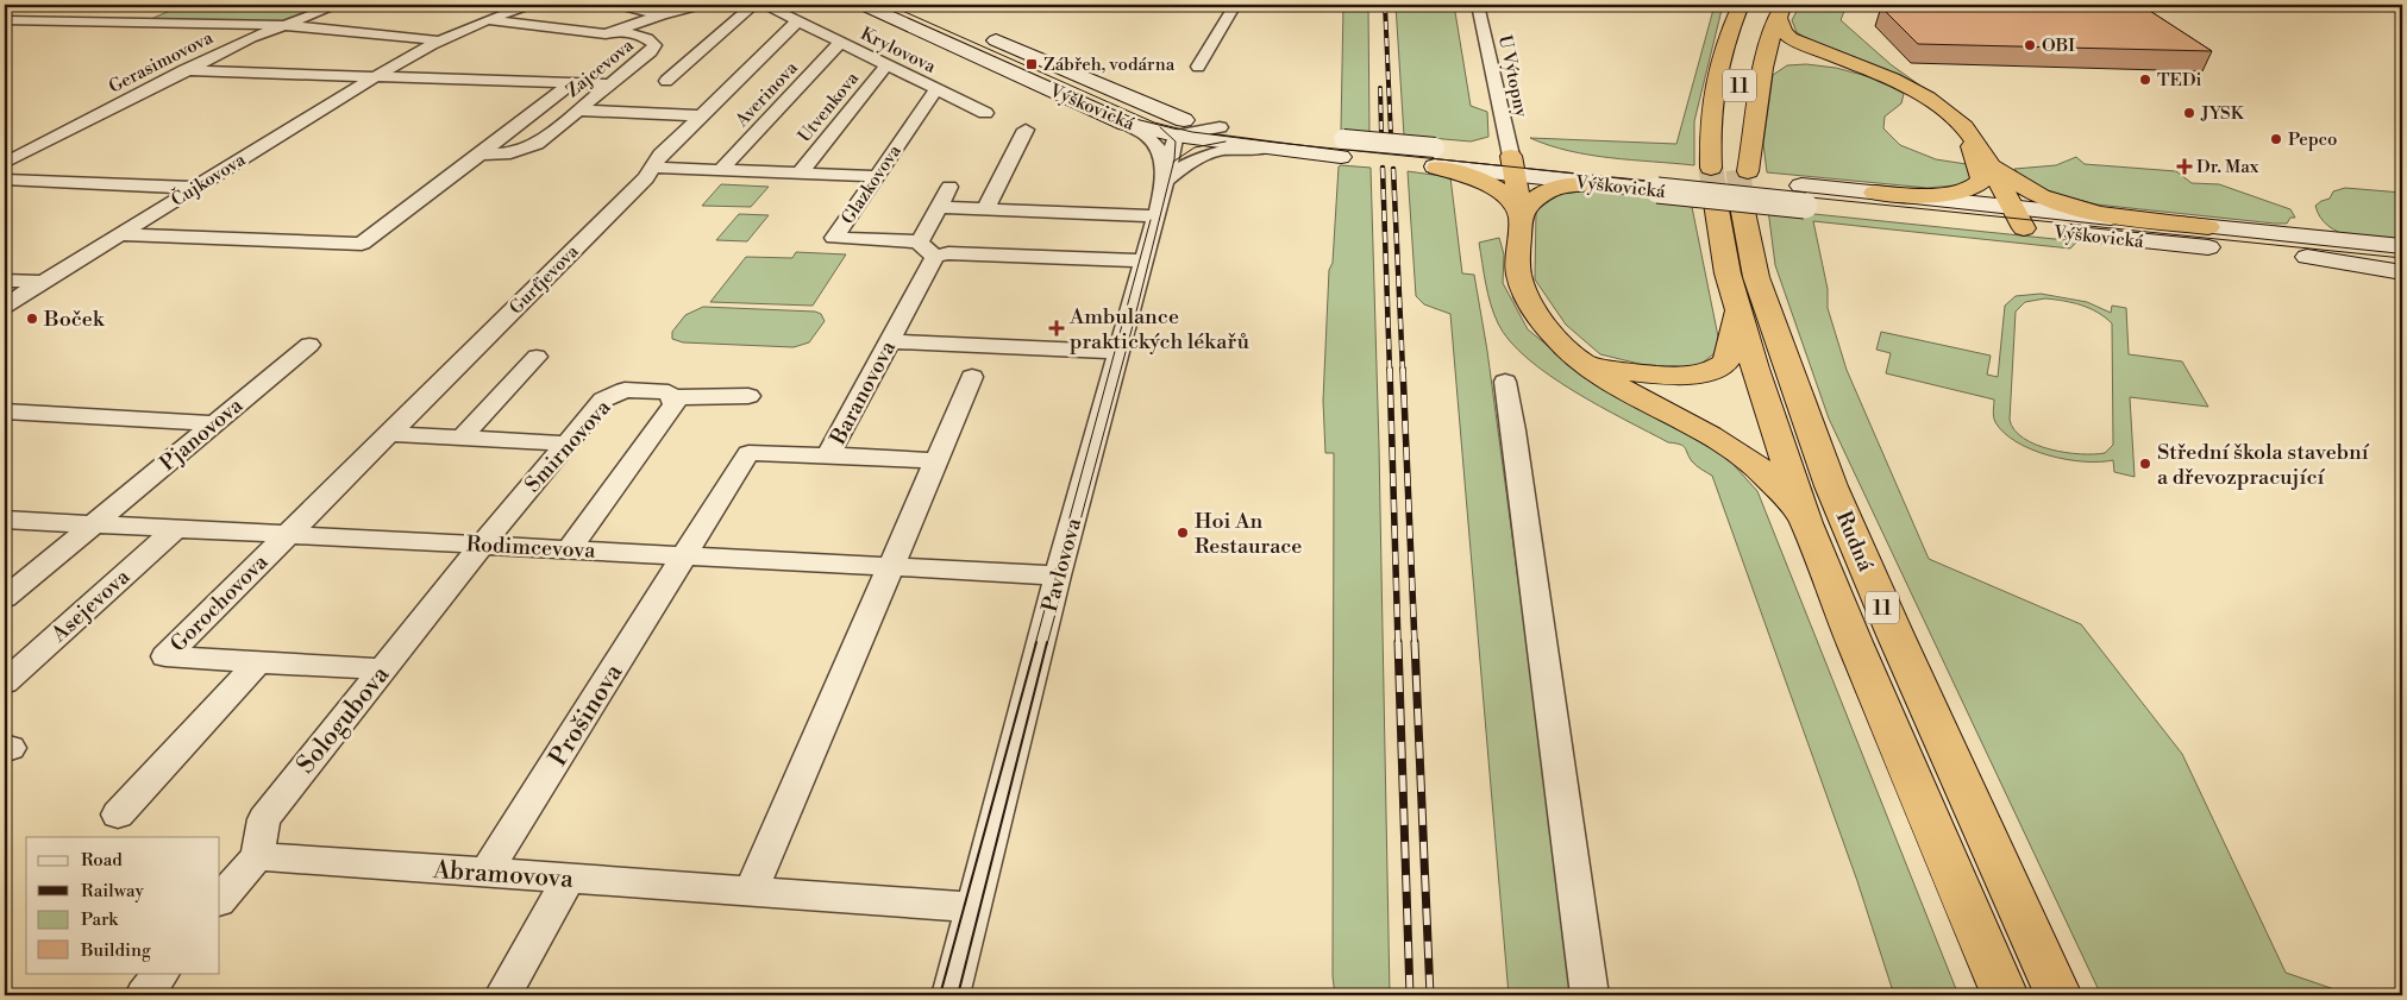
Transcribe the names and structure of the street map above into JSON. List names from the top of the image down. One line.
{"streets":{"highway":["11","Rudná"],"street":["Krylovova","Gerasimovova","Zajcevova","U Výtopny","Averinova","Utvenkova","Výškovická","Čujkovova","Glazkovova","Gurťjevova","Baranovova","Pjanovova","Smirnovova","Rodimcevova","Pavlovova","Gorochovova","Asejevova","Prošinova","Sologubova","Abramovova"]},"crossings":[["Krylovova","Averinova"],["Krylovova","Utvenkova"],["Krylovova","Glazkovova"],["Krylovova","Gurťjevova"],["Zajcevova","Čujkovova"],["U Výtopny","Výškovická"],["Výškovická","Pavlovova"],["Glazkovova","Baranovova"],["Gurťjevova","Rodimcevova"],["Gurťjevova","Gorochovova"],["Baranovova","Rodimcevova"],["Baranovova","Prošinova"],["Pjanovova","Rodimcevova"],["Smirnovova","Rodimcevova"],["Smirnovova","Sologubova"],["Rodimcevova","Pavlovova"],["Rodimcevova","Gorochovova"],["Rodimcevova","Asejevova"],["Rodimcevova","Prošinova"],["Rodimcevova","Sologubova"],["Pavlovova","Abramovova"],["Gorochovova","Sologubova"],["Prošinova","Abramovova"],["Sologubova","Abramovova"]],"places":{"other":["OBI","TEDi","JYSK","Pepco","Boček","Střední škola stavební a dřevozpracující","Hoi An Restaurace"],"transit":["Zábřeh, vodárna"],"health":["Dr. Max","Ambulance praktických lékařů"]},"legend":["Road","Railway","Park","Building"]}
